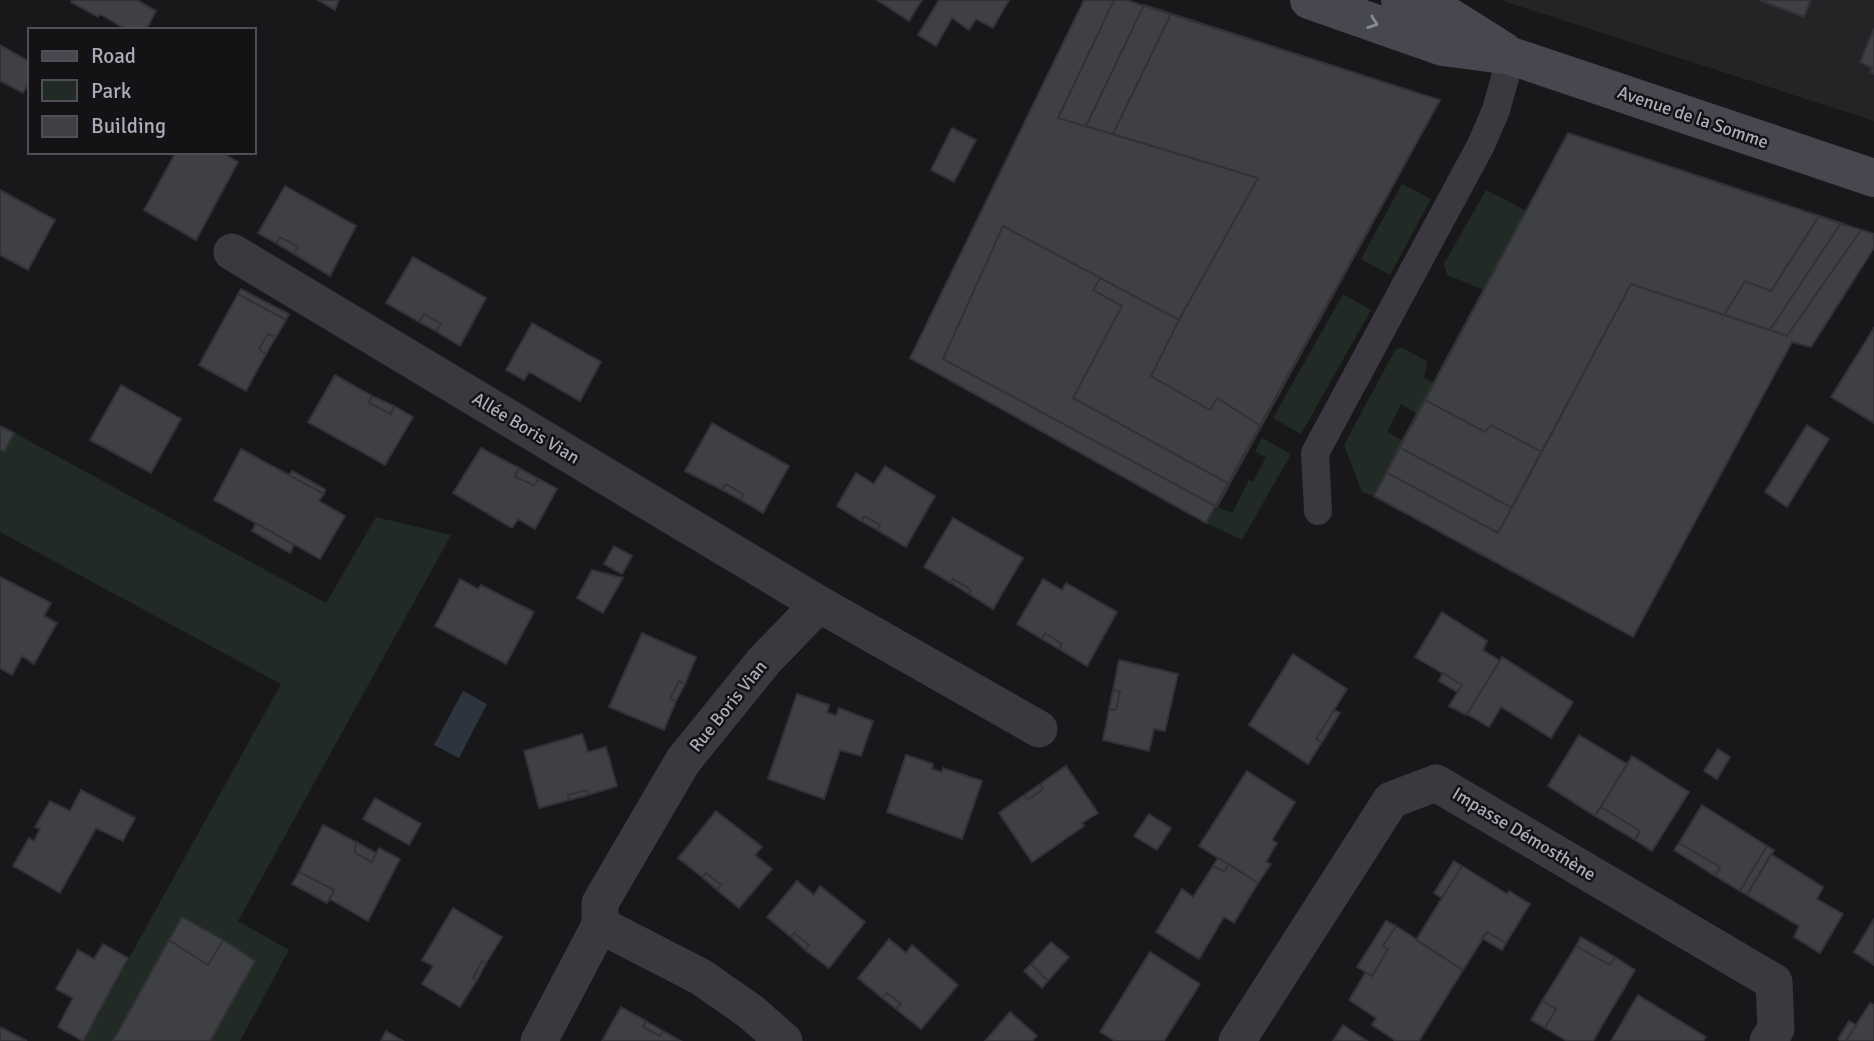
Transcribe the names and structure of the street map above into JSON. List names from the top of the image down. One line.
{"streets":{"main road":["Avenue de la Somme"],"street":["Allée Boris Vian","Rue Boris Vian","Impasse Démosthène"]},"crossings":[["Allée Boris Vian","Rue Boris Vian"]],"legend":["Road","Park","Building"]}
